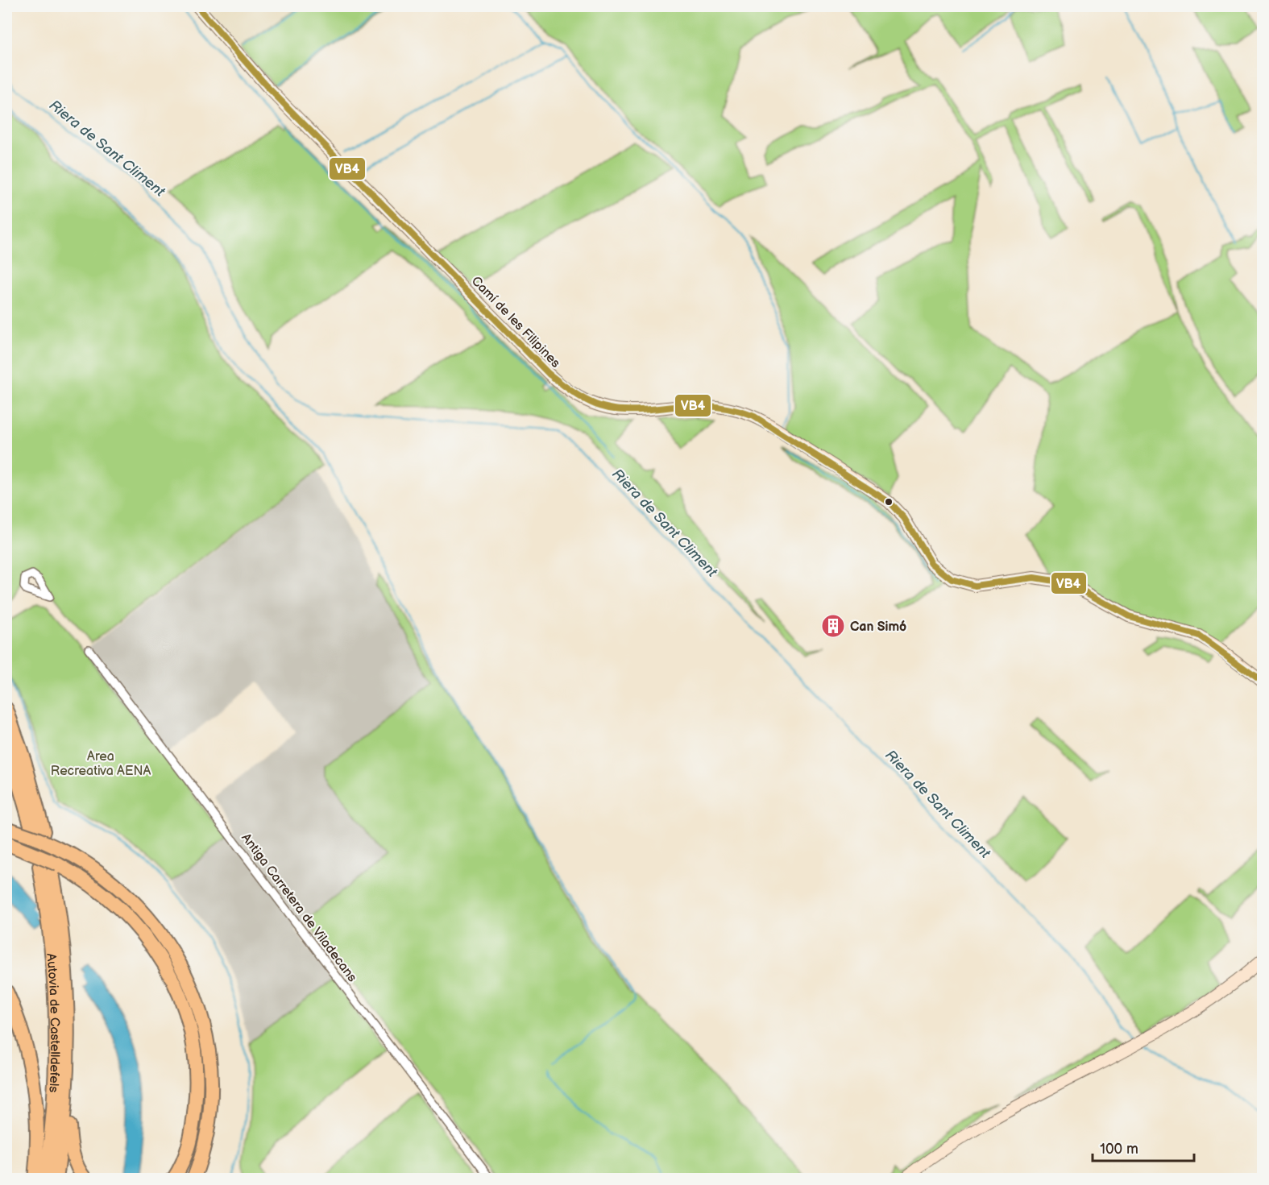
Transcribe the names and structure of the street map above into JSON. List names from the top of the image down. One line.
{"streets":{"highway":["Autovia de Castelldefels"],"main road":["Camí de les Filipines"],"street":["Antiga Carretera de Viladecans"]},"water":["Riera de Sant Climent"],"parks":["Area Recreativa AENA"],"places":{"building":["Can Simó"]},"lines":["transit line VB4"],"scale_bar":"100 m"}
